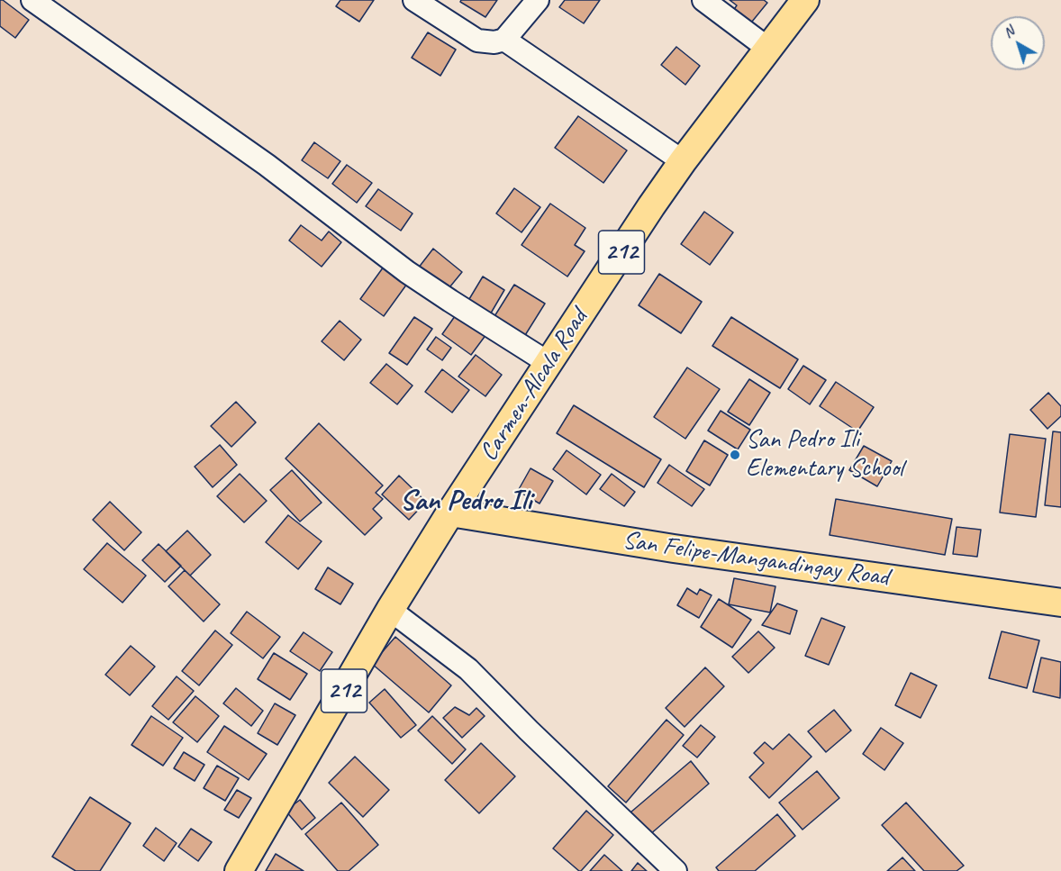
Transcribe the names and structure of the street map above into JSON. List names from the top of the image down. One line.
{"streets":{"main road":["212","Carmen-Alcala Road","San Felipe-Mangandingay Road"]},"crossings":[["Carmen-Alcala Road","San Felipe-Mangandingay Road"]],"districts":["San Pedro Ili"],"places":["San Pedro Ili Elementary School"],"north":"top left"}
